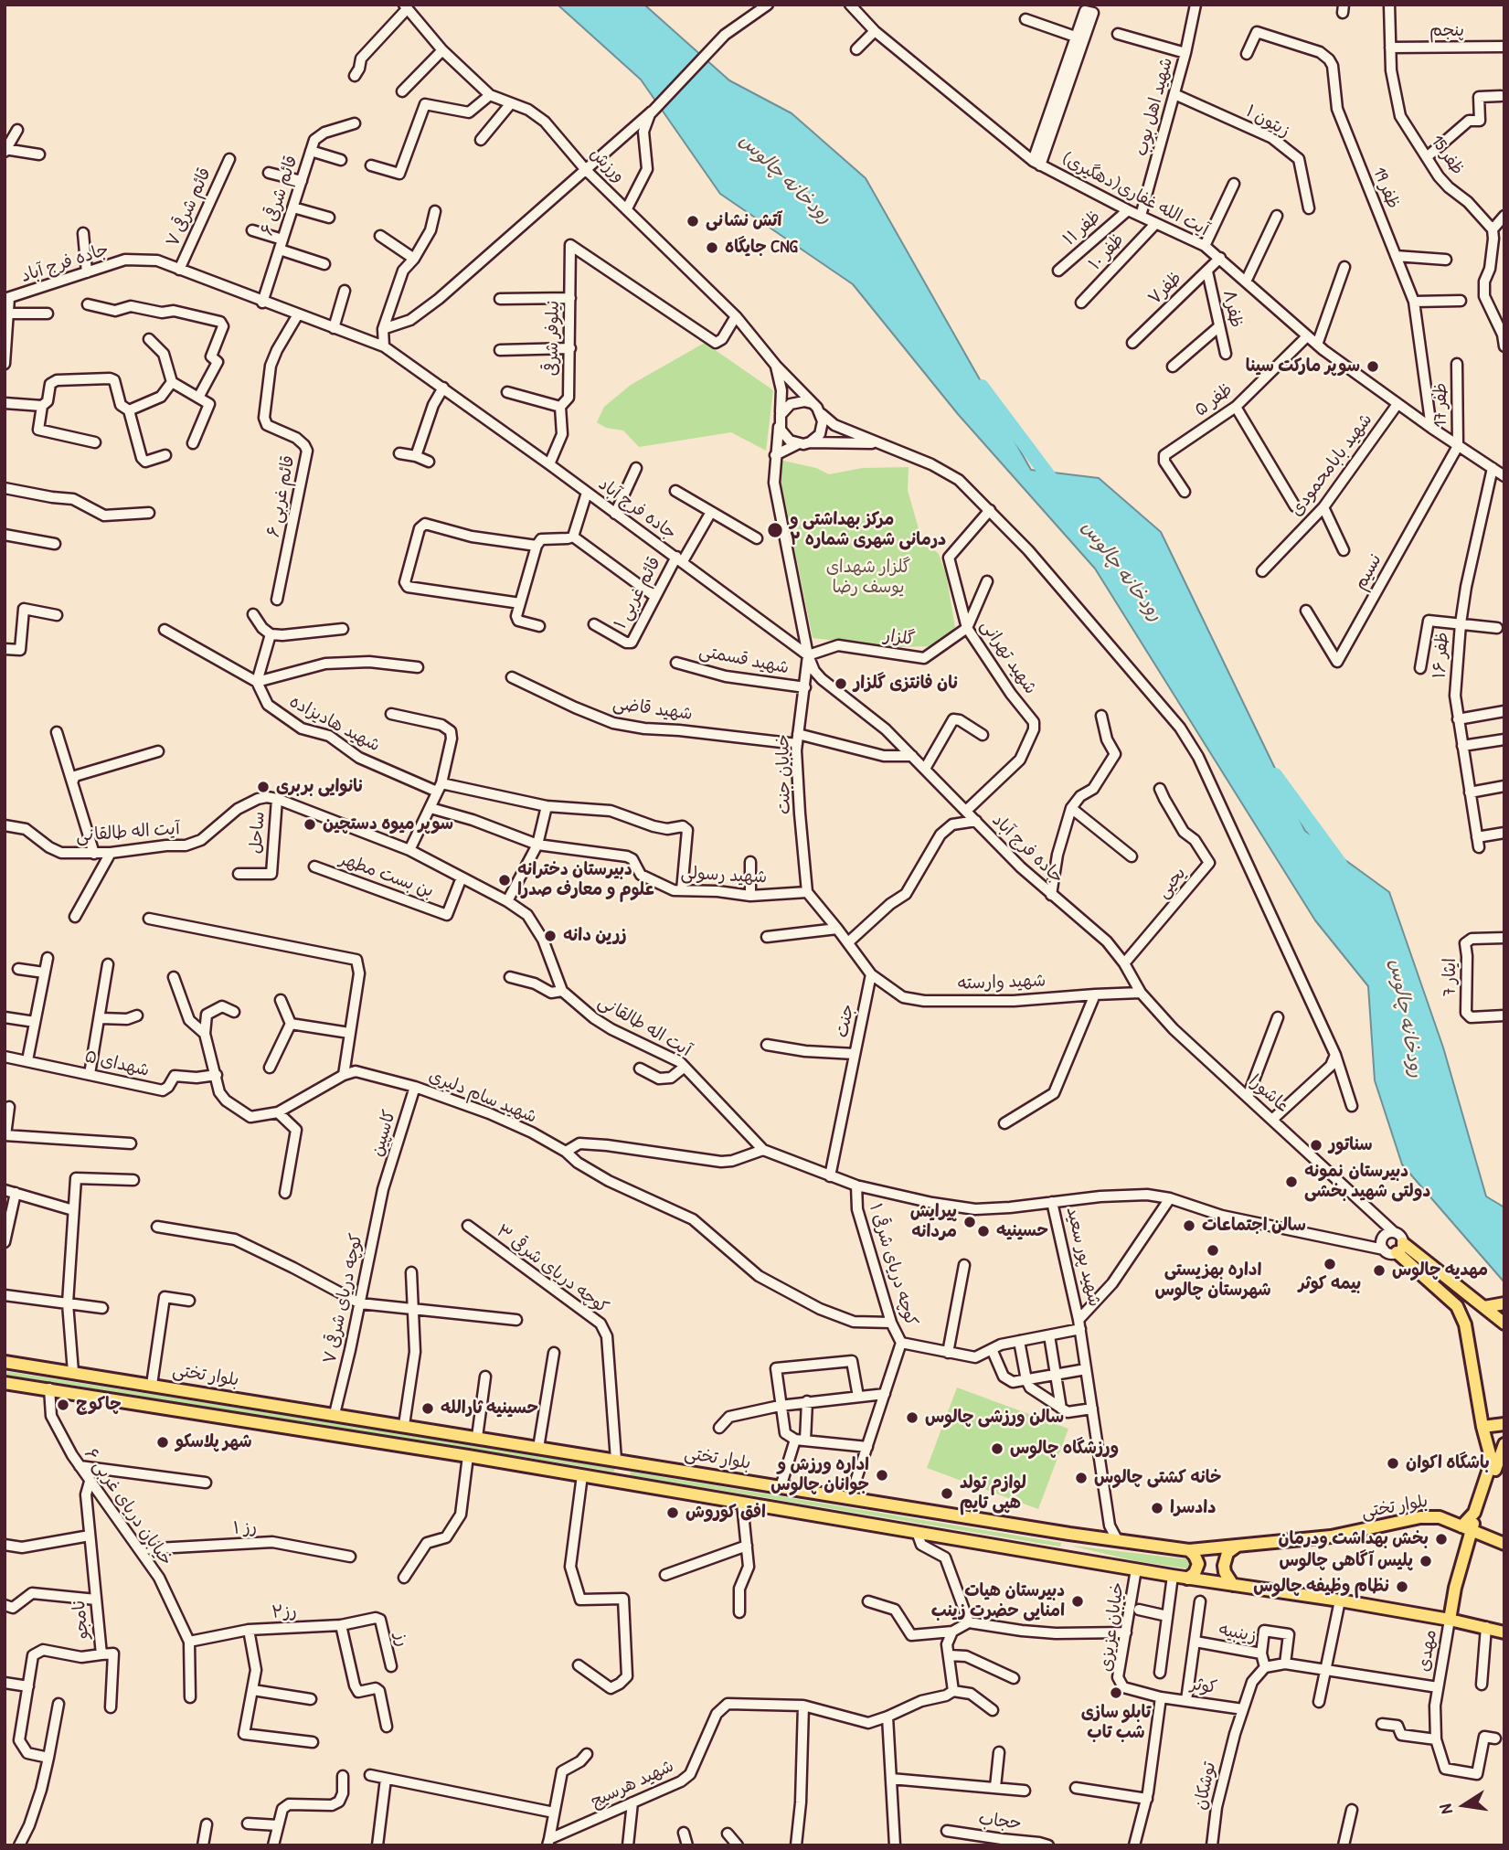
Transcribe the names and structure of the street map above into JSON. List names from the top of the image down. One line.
{"streets":{"main road":["بلوار تختی"],"street":["پنجم","شهید اهل بوب","زیتون ۱","ظفر 15","ورزش","ظفر 19","آیت الله غفاری(دهگیری)","قائم شرقی ۶","قائم شرقی ۷","ظفر ۱۱","ظفر ۱۰","جاده فرج آباد","ظفر۷","ظفر۸","نیلوفر شرقی","ظفر ۵","ظفر 17","شهید بابامحمودی","قائم غربی ۶","نسیم","قائم غربی ۱","گلزار","ظفر ۱۶","شهید تهرانی","شهید قسمتی","شهید قاضی","شهید هادیزاده","خیابان جنت","آیت اله طالقانی","ساحل","بن بست مطهر","شهید رسولی","یحیی","ایثار 7","شهید وارسته","جنت","شهدای ۵","عاشورا","شهید سام دلیری","کاسپين","شهید پور سعید","کوچه دریای شرقی ۱","کوچه دریای شرقی ۳","کوچه دریای شرقی ۷","خیابان دریای غربی ۶","رز ۱","رز۲","نامجو","خیابان عزیزی","زینبیه","رز","مهدی","کوثر","شهید هرسیج","توشکان","حجاب"]},"crossings":[["پنجم","ظفر 15"],["شهید اهل بوب","زیتون ۱"],["شهید اهل بوب","آیت الله غفاری(دهگیری)"],["ورزش","نیلوفر شرقی"],["ظفر 19","آیت الله غفاری(دهگیری)"],["آیت الله غفاری(دهگیری)","ظفر ۱۱"],["آیت الله غفاری(دهگیری)","ظفر ۱۰"],["آیت الله غفاری(دهگیری)","ظفر۷"],["آیت الله غفاری(دهگیری)","ظفر ۵"],["آیت الله غفاری(دهگیری)","ظفر 17"],["آیت الله غفاری(دهگیری)","شهید بابامحمودی"],["آیت الله غفاری(دهگیری)","نسیم"],["آیت الله غفاری(دهگیری)","ظفر ۱۶"],["قائم شرقی ۶","جاده فرج آباد"],["قائم شرقی ۷","جاده فرج آباد"],["جاده فرج آباد","نیلوفر شرقی"],["جاده فرج آباد","قائم غربی ۶"],["جاده فرج آباد","قائم غربی ۱"],["جاده فرج آباد","گلزار"],["جاده فرج آباد","شهید تهرانی"],["جاده فرج آباد","شهید قاضی"],["جاده فرج آباد","خیابان جنت"],["جاده فرج آباد","یحیی"],["جاده فرج آباد","شهید وارسته"],["جاده فرج آباد","عاشورا"],["ظفر۷","ظفر۸"],["ظفر 17","نسیم"],["گلزار","شهید تهرانی"],["گلزار","خیابان جنت"],["شهید قسمتی","خیابان جنت"],["شهید قاضی","خیابان جنت"],["شهید هادیزاده","شهید رسولی"],["خیابان جنت","شهید رسولی"],["آیت اله طالقانی","ساحل"],["آیت اله طالقانی","بن بست مطهر"],["آیت اله طالقانی","جنت"],["آیت اله طالقانی","عاشورا"],["آیت اله طالقانی","شهید پور سعید"],["آیت اله طالقانی","کوچه دریای شرقی ۱"],["شهید وارسته","جنت"],["شهید وارسته","عاشورا"],["شهید سام دلیری","کاسپين"],["شهید سام دلیری","کوچه دریای شرقی ۱"],["کاسپين","کوچه دریای شرقی ۷"],["شهید پور سعید","بلوار تختی"],["کوچه دریای شرقی ۱","بلوار تختی"],["کوچه دریای شرقی ۳","بلوار تختی"],["کوچه دریای شرقی ۷","بلوار تختی"],["خیابان دریای غربی ۶","رز ۱"],["خیابان دریای غربی ۶","رز۲"],["خیابان دریای غربی ۶","نامجو"],["رز۲","رز"],["خیابان عزیزی","کوثر"],["کوثر","توشکان"]],"water":["رودخانه چالوس"],"parks":["گلزار شهدای یوسف رضا"],"places":["آتش نشانی","جایگاه CNG","سوپر مارکت سینا","مرکز بهداشتی و درمانی شهری شماره ۲","نان فانتزی گلزار","نانوایی بربری","سوپر میوه دستچین","دبیرستان دخترانه علوم و معارف صدرا","زرین دانه","سناتور","دبیرستان نمونه دولتی شهید بخشی","پیرایش مردانه","سالن اجتماعات","حسینیه","اداره بهزیستی شهرستان چالوس","بیمه کوثر","مهدیه چالوس","چاکوچ","حسینیه ثارالله","سالن ورزشی چالوس","شهر پلاسکو","ورزشگاه چالوس","باشگاه اکوان","اداره ورزش و جوانان چالوس","خانه کشتی چالوس","لوازم تولد هپی تایم","دادسرا","افق کوروش","بخش بهداشت ودرمان","پلیس آگاهی چالوس","نظام وظیفه چالوس","دبیرستان هیات امنایی حضرت زینب","تابلو سازی شب تاب"],"north":"left"}
